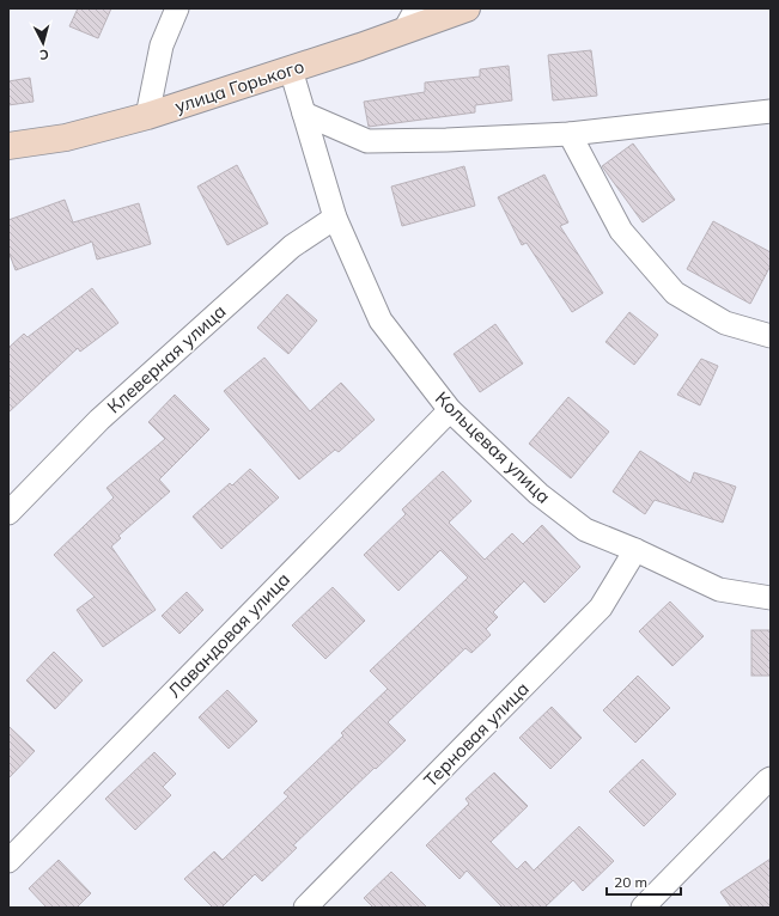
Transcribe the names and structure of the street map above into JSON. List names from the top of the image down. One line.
{"streets":{"main road":["улица Горького"],"street":["Клеверная улица","Кольцевая улица","Лавандовая улица","Терновая улица"]},"crossings":[["улица Горького","Кольцевая улица"],["Клеверная улица","Кольцевая улица"],["Кольцевая улица","Лавандовая улица"],["Кольцевая улица","Терновая улица"]],"scale_bar":"20 m","north":"bottom"}
